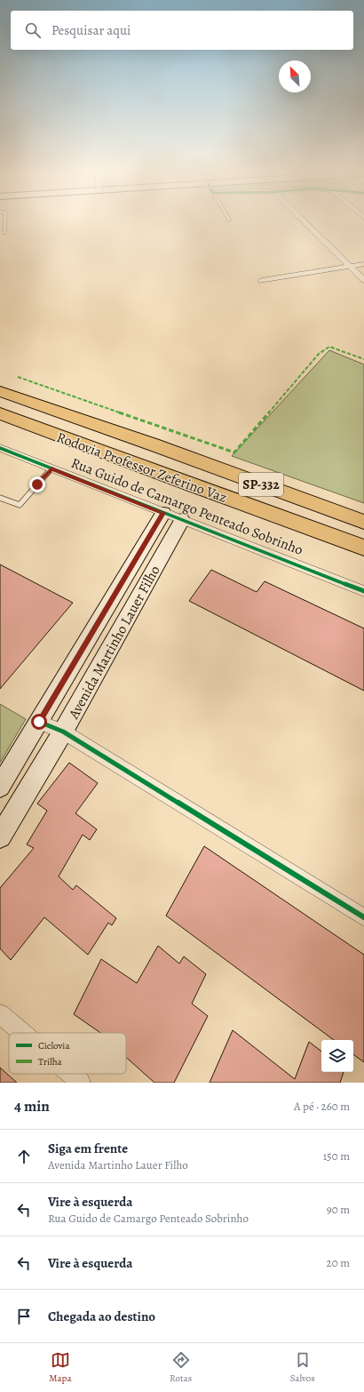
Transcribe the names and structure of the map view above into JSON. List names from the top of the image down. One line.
{"streets":{"highway":["Rodovia Professor Zeferino Vaz","SP-332"],"main road":["Avenida Martinho Lauer Filho"],"street":["Rua Guido de Camargo Penteado Sobrinho"]},"crossings":[["Rua Guido de Camargo Penteado Sobrinho","Avenida Martinho Lauer Filho"]],"legend":["Ciclovia","Trilha"],"north":"top left","page":{"search":"Pesquisar aqui","heading":["4 min","A pé · 260 m"],"list":[["Siga em frente","Avenida Martinho Lauer Filho","150 m"],["Vire à esquerda","Rua Guido de Camargo Penteado Sobrinho","90 m"],["Vire à esquerda","20 m"],"Chegada ao destino"],"nav":["Mapa","Rotas","Salvos"]}}
